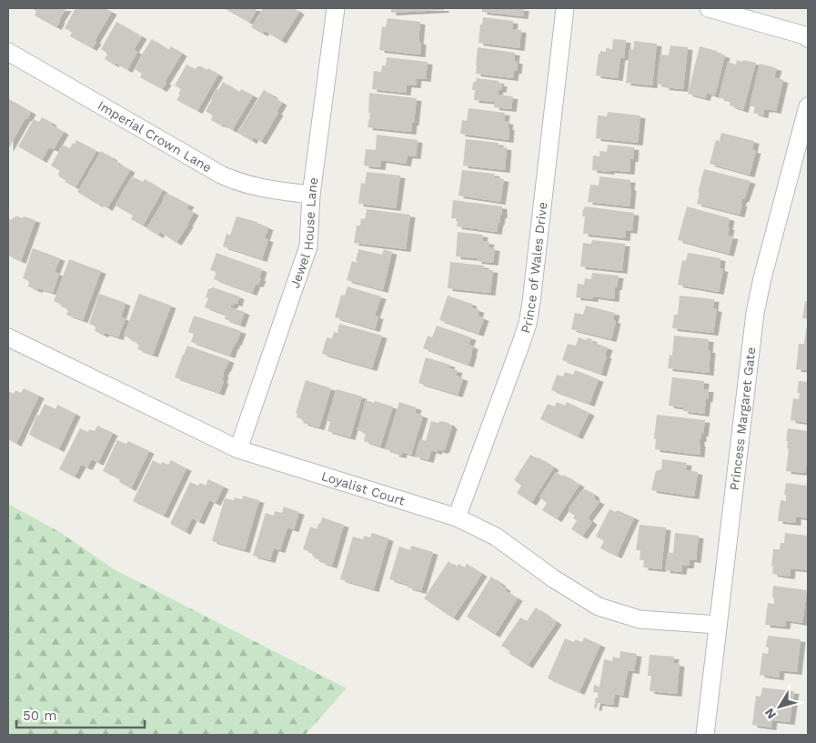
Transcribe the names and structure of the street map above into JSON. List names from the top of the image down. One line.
{"streets":{"street":["Imperial Crown Lane","Jewel House Lane","Prince of Wales Drive","Princess Margaret Gate","Loyalist Court"]},"crossings":[["Imperial Crown Lane","Jewel House Lane"],["Jewel House Lane","Loyalist Court"],["Prince of Wales Drive","Loyalist Court"],["Princess Margaret Gate","Loyalist Court"]],"scale_bar":"50 m","north":"bottom left"}
